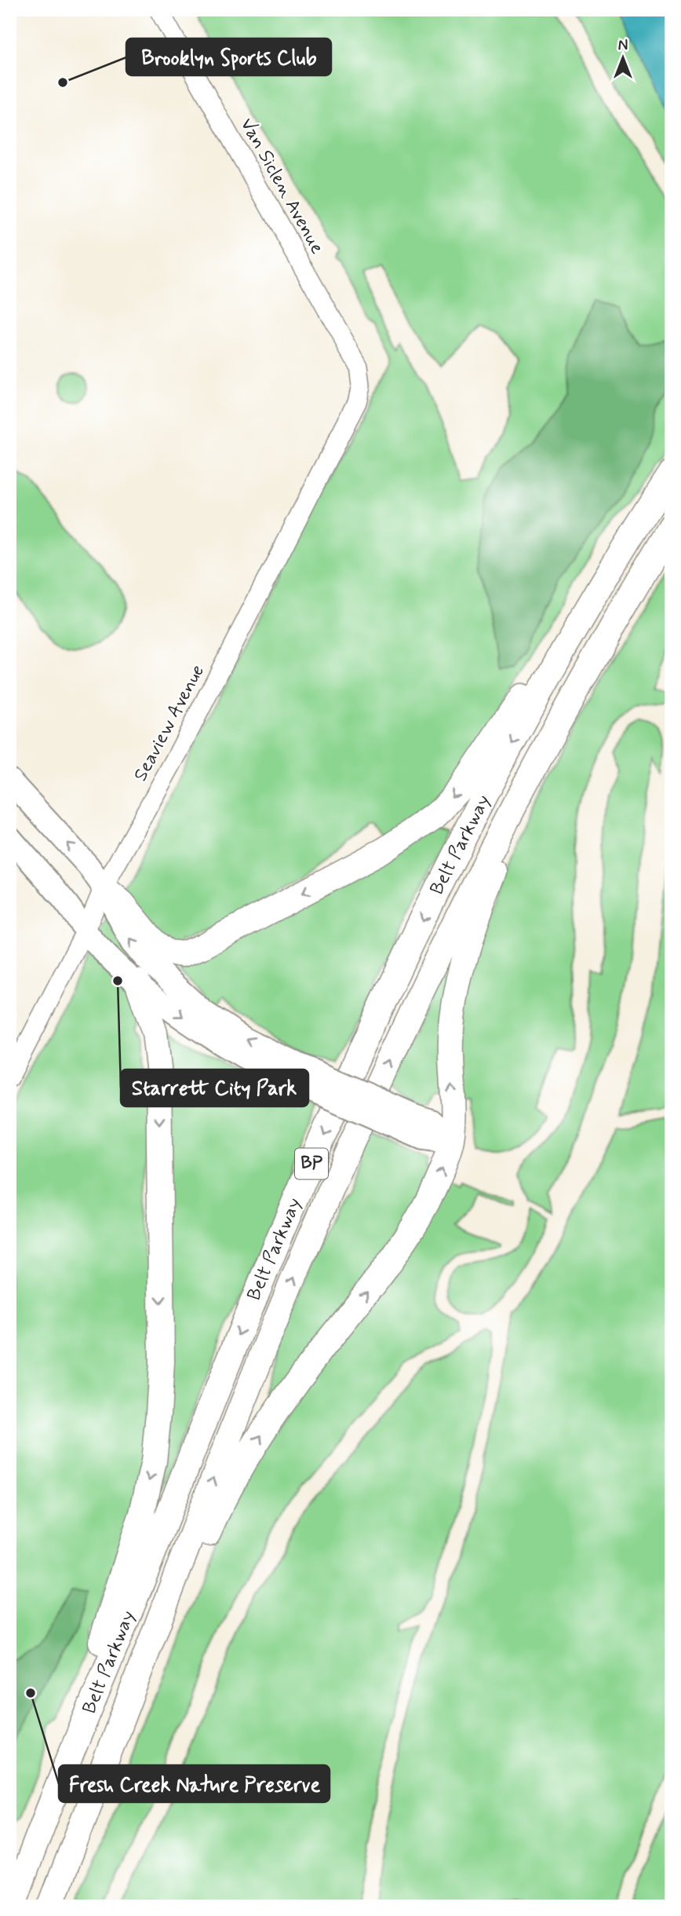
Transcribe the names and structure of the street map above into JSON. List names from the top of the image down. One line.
{"streets":{"highway":["Belt Parkway","BP"],"street":["Van Siclen Avenue","Seaview Avenue"]},"crossings":[["Van Siclen Avenue","Seaview Avenue"]],"places":["Brooklyn Sports Club","Starrett City Park","Fresh Creek Nature Preserve"],"north":"top"}
